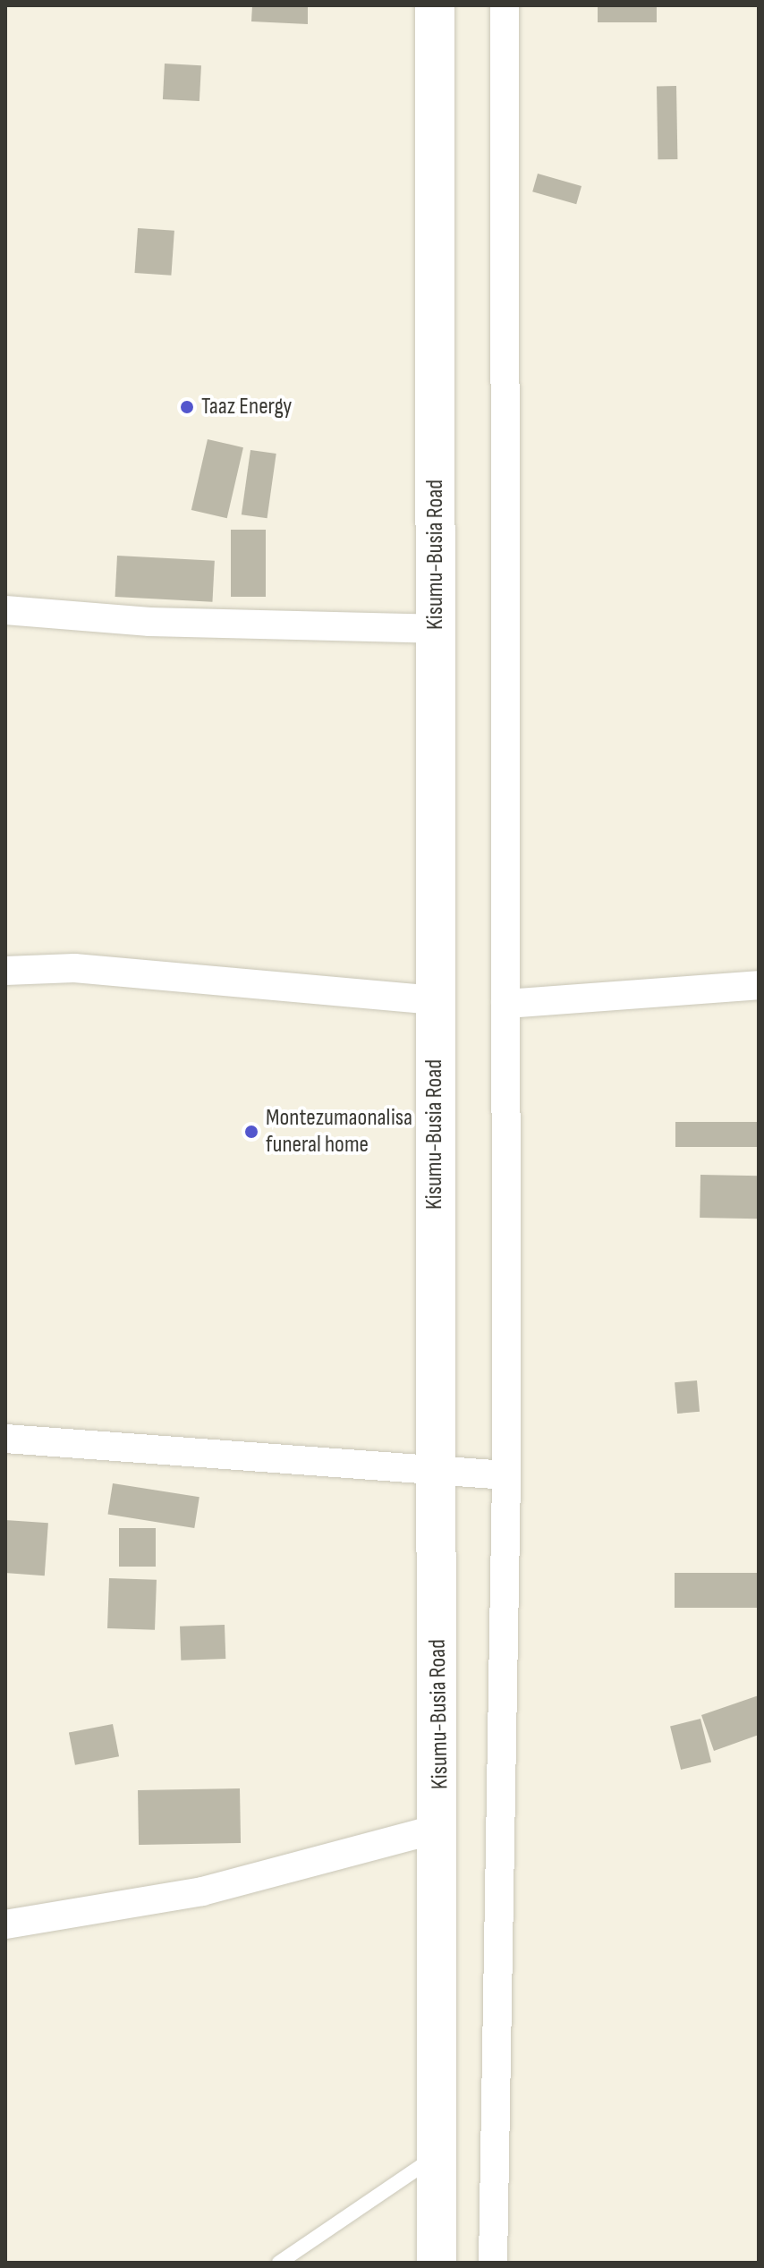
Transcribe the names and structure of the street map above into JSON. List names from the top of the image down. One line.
{"streets":{"highway":["Kisumu-Busia Road"]},"places":["Taaz Energy","Montezumaonalisa funeral home"]}
